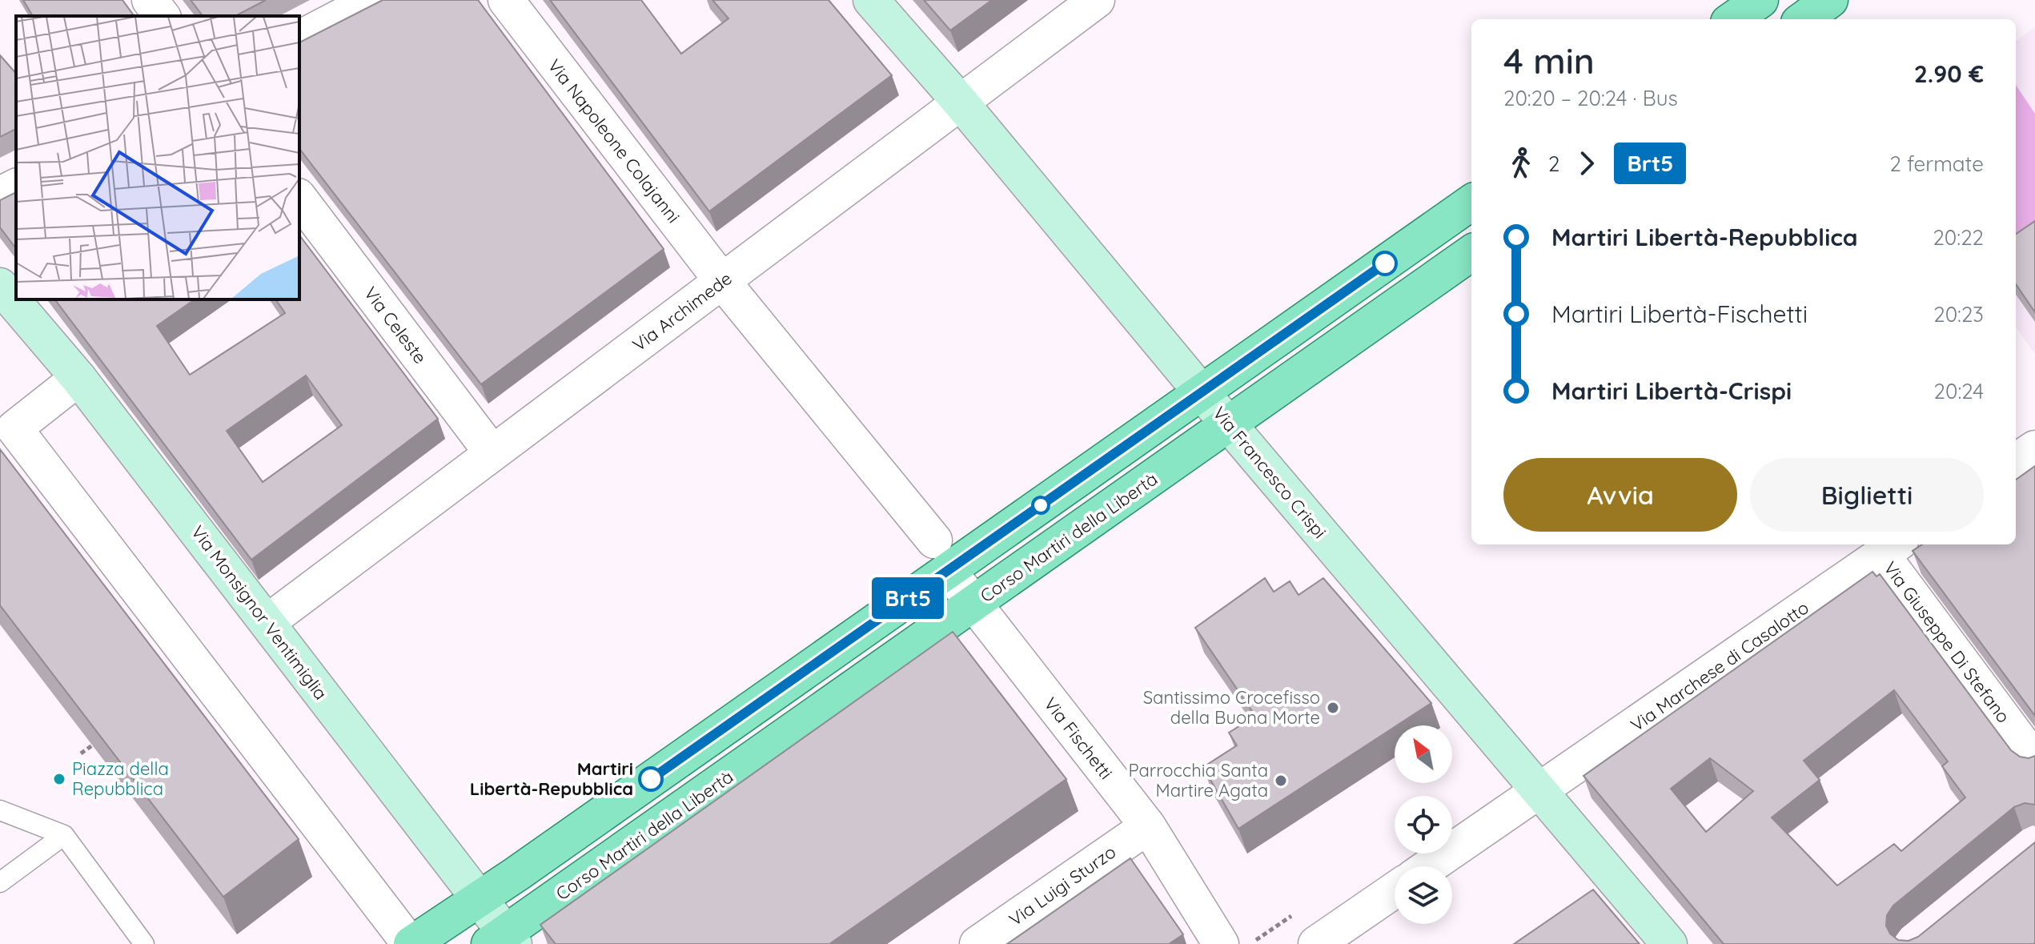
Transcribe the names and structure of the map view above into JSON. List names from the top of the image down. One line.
{"streets":{"main road":["Via Francesco Crispi","Corso Martiri della Libertà","Via Monsignor Ventimiglia"],"street":["Via Napoleone Colajanni","Via Archimede","Via Celeste","Via Giuseppe Di Stefano","Via Marchese di Casalotto","Via Fischetti","Via Luigi Sturzo"]},"crossings":[["Via Napoleone Colajanni","Via Archimede"],["Via Napoleone Colajanni","Via Fischetti"],["Via Archimede","Via Celeste"],["Via Archimede","Via Francesco Crispi"],["Via Archimede","Via Monsignor Ventimiglia"],["Via Archimede","Via Fischetti"],["Via Francesco Crispi","Corso Martiri della Libertà"],["Via Francesco Crispi","Via Marchese di Casalotto"],["Corso Martiri della Libertà","Via Monsignor Ventimiglia"],["Corso Martiri della Libertà","Via Fischetti"],["Via Giuseppe Di Stefano","Via Marchese di Casalotto"],["Via Fischetti","Via Luigi Sturzo"]],"places":["Santissimo Crocefisso della Buona Morte","Piazza della Repubblica","Martiri Libertà-Repubblica","Parrocchia Santa Martire Agata"],"lines":["bus line Brt5"],"north":"top left","page":{"on_map":"Brt5","heading":["4 min","20:20 – 20:24 · Bus","2.90 €"],"legs":["2","Brt5","2 fermate"],"list":[{"name":"Martiri Libertà-Repubblica","value":"20:22"},{"name":"Martiri Libertà-Fischetti","value":"20:23"},{"name":"Martiri Libertà-Crispi","value":"20:24"}],"buttons":["Avvia","Biglietti"]}}
